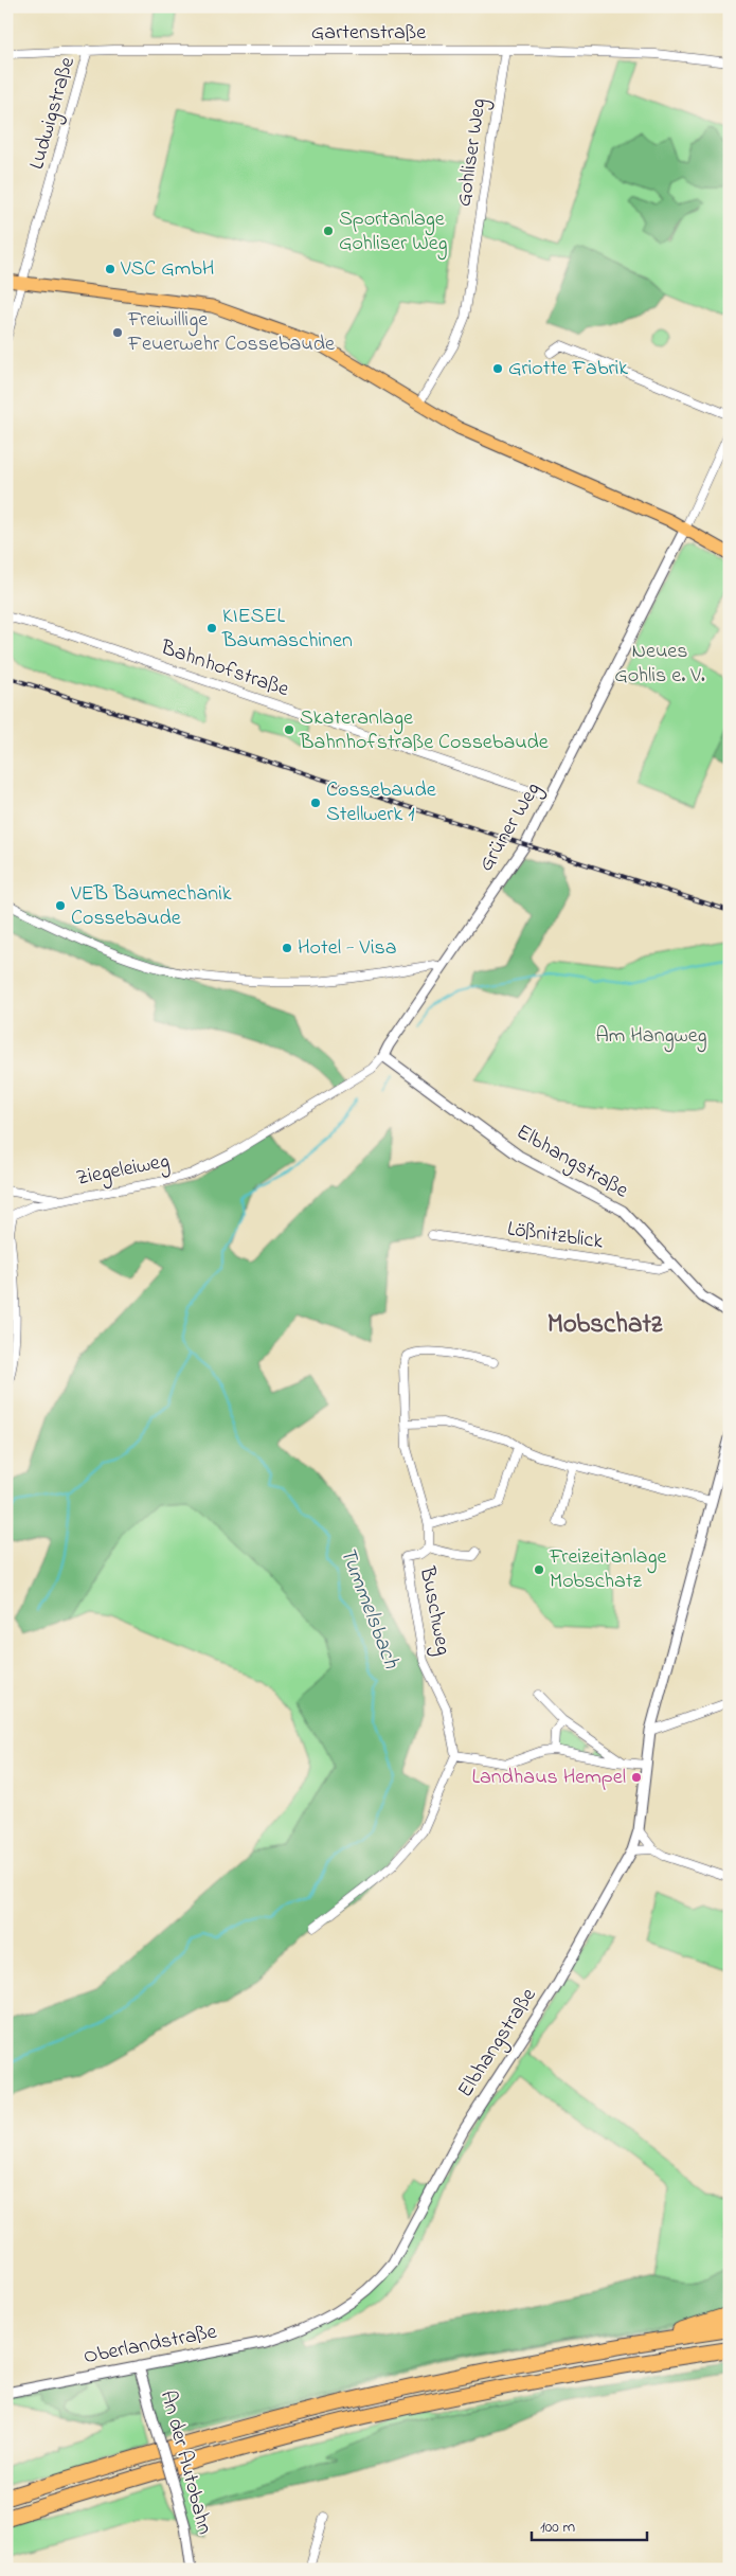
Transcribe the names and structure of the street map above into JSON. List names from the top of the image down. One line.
{"streets":{"street":["Gartenstraße","Ludwigstraße","Gohliser Weg","Bahnhofstraße","Grüner Weg","Elbhangstraße","Ziegeleiweg","Lößnitzblick","Buschweg","Oberlandstraße","An der Autobahn"]},"crossings":[["Gartenstraße","Ludwigstraße"],["Gartenstraße","Gohliser Weg"],["Bahnhofstraße","Grüner Weg"],["Grüner Weg","Elbhangstraße"],["Grüner Weg","Ziegeleiweg"],["Elbhangstraße","Ziegeleiweg"],["Elbhangstraße","Lößnitzblick"],["Elbhangstraße","Oberlandstraße"],["Oberlandstraße","An der Autobahn"]],"districts":["Mobschatz"],"water":["Tummelsbach"],"parks":["Neues Gohlis e. V.","Am Hangweg"],"places":["Sportanlage Gohliser Weg","VSC GmbH","Freiwillige Feuerwehr Cossebaude","Griotte Fabrik","KIESEL Baumaschinen","Skateranlage Bahnhofstraße Cossebaude","Cossebaude Stellwerk 1","VEB Baumechanik Cossebaude","Hotel - Visa","Freizeitanlage Mobschatz","Landhaus Hempel"],"scale_bar":"100 m"}
